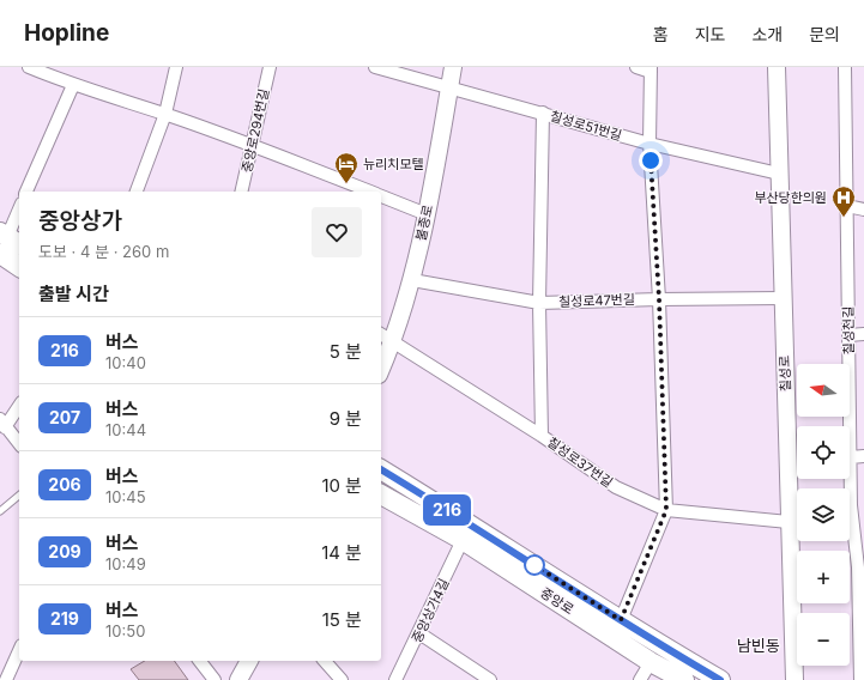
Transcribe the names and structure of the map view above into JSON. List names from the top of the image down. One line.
{"streets":{"main road":["중앙로"],"street":["칠성로51번길","중앙로294번길","불종로","칠성로47번길","칠성천길","칠성로","칠성로37번길","중앙상가4길"]},"crossings":[["칠성로51번길","불종로"],["칠성로51번길","칠성로"],["불종로","칠성로47번길"],["불종로","칠성로37번길"],["칠성로47번길","칠성로"],["칠성로","칠성로37번길"],["중앙로","중앙상가4길"]],"districts":["남빈동"],"places":{"hotel":["뉴리치모텔"],"hospital":["부산당한의원"]},"lines":["bus line 216"],"north":"left","page":{"header":"Hopline","nav":["홈","지도","소개","문의"],"on_map":"216","heading":[["중앙상가","도보 · 4 분 · 260 m"],"출발 시간"],"list":[{"mark":"216","name":"버스","note":"10:40","value":"5 분"},{"mark":"207","name":"버스","note":"10:44","value":"9 분"},{"mark":"206","name":"버스","note":"10:45","value":"10 분"},{"mark":"209","name":"버스","note":"10:49","value":"14 분"},{"mark":"219","name":"버스","note":"10:50","value":"15 분"}],"map_buttons":["+","−"]}}
